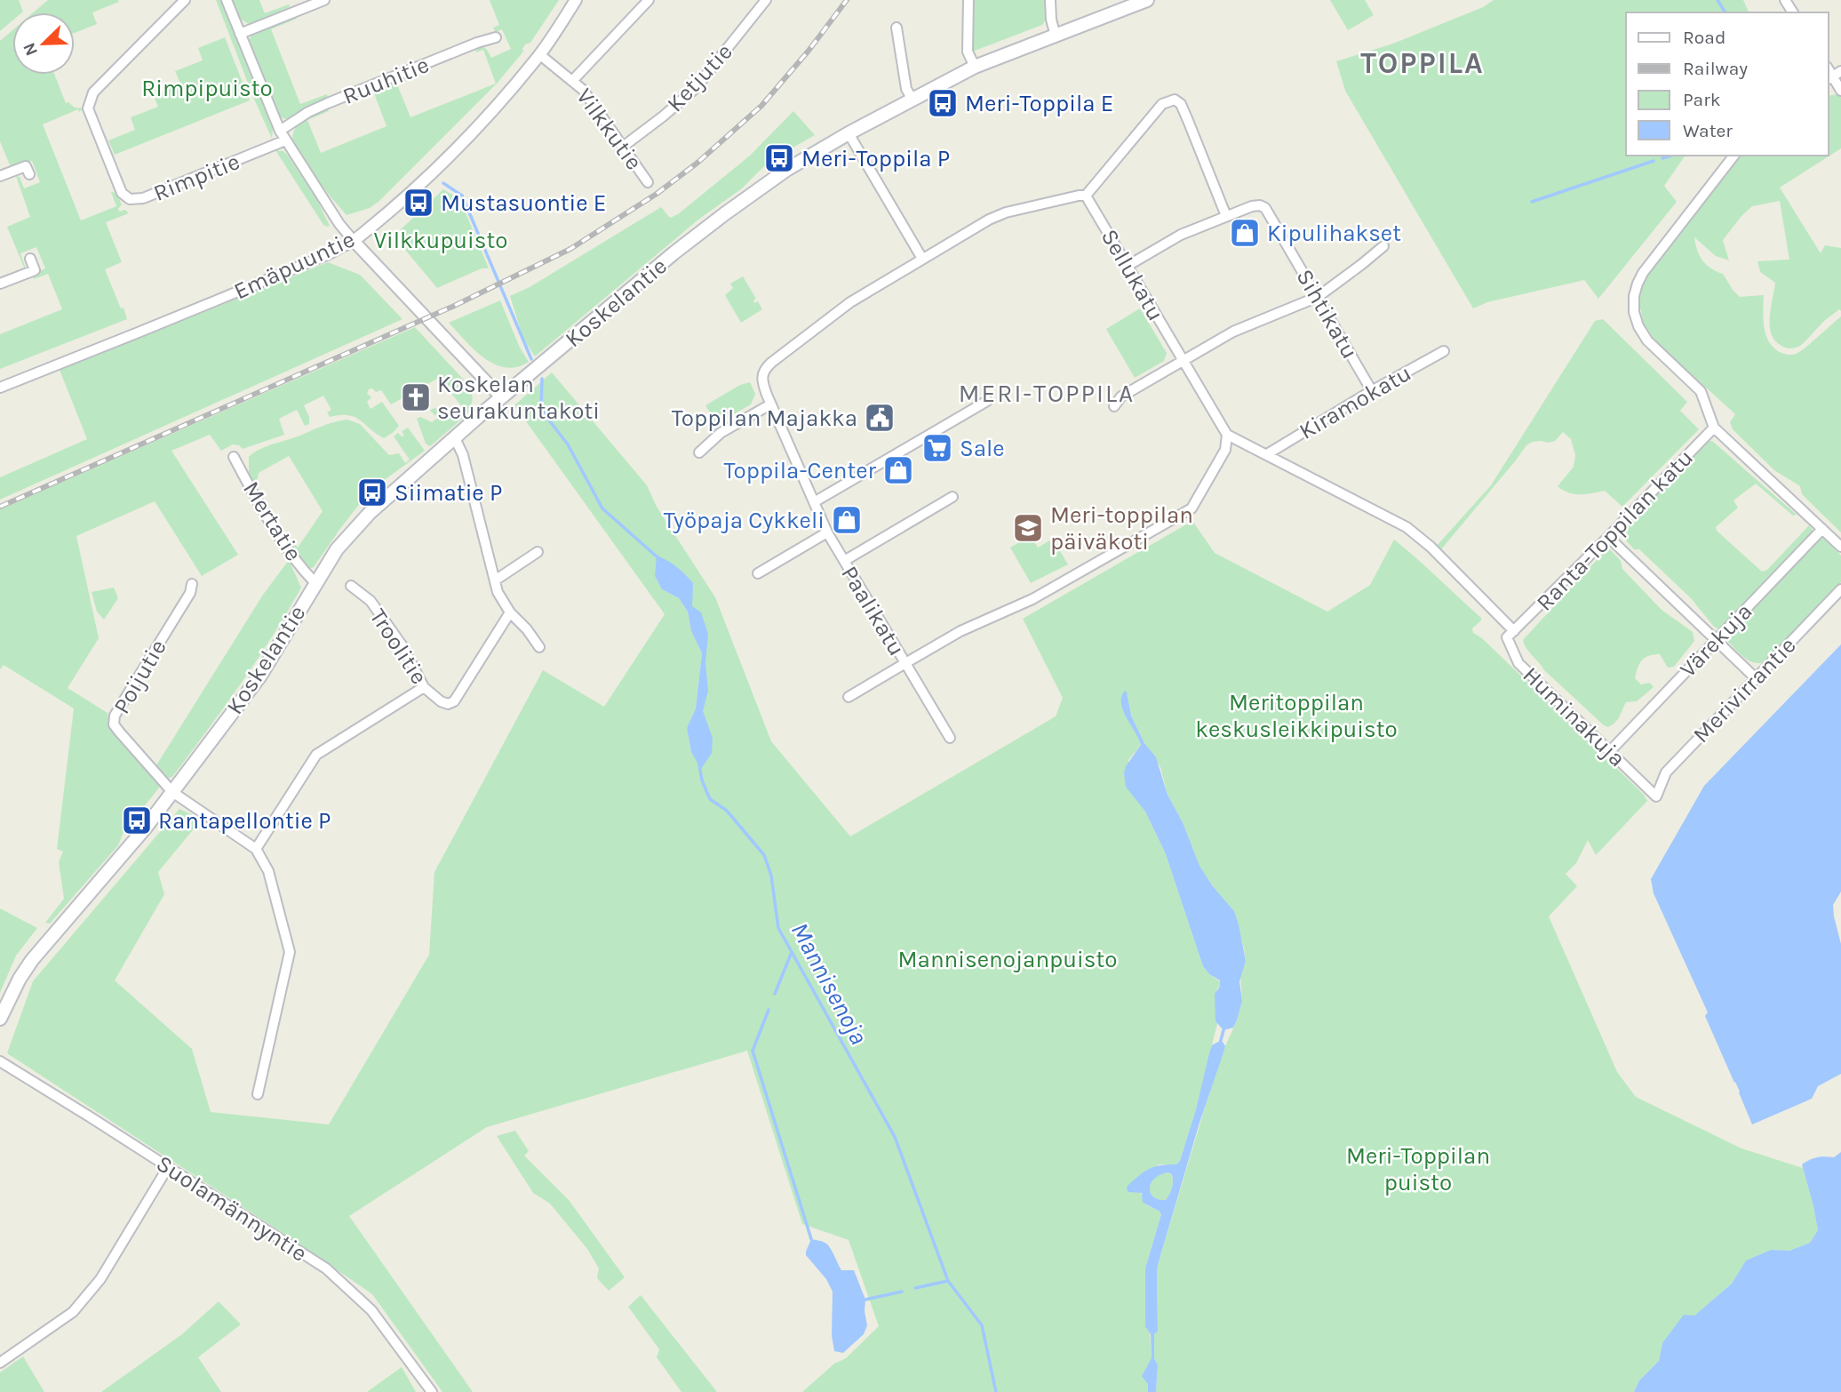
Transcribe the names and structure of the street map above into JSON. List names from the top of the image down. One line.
{"streets":{"main road":["Koskelantie"],"street":["Ketjutie","Ruuhitie","Vilkkutie","Rimpitie","Emäpuuntie","Sellukatu","Sihtikatu","Kiramokatu","Mertatie","Ranta-Toppilan katu","Paalikatu","Värekuja","Troolitie","Poijutie","Merivirrantie","Huminakuja","Suolamännyntie"]},"crossings":[["Ketjutie","Vilkkutie"],["Vilkkutie","Emäpuuntie"],["Sellukatu","Paalikatu"],["Koskelantie","Mertatie"],["Koskelantie","Poijutie"],["Sihtikatu","Kiramokatu"],["Ranta-Toppilan katu","Huminakuja"],["Värekuja","Huminakuja"],["Merivirrantie","Huminakuja"]],"districts":["TOPPILA","MERI-TOPPILA"],"water":["Mannisenoja"],"parks":["Rimpipuisto","Vilkkupuisto","Meritoppilan keskusleikkipuisto","Mannisenojanpuisto","Meri-Toppilan puisto"],"places":{"bus stop":["Meri-Toppila E","Meri-Toppila P","Mustasuontie E","Siimatie P","Rantapellontie P"],"shop":["Kipulihakset","Toppila-Center","Työpaja Cykkeli"],"church":["Koskelan seurakuntakoti"],"public building":["Toppilan Majakka"],"supermarket":["Sale"],"school or university":["Meri-toppilan päiväkoti"]},"legend":["Road","Railway","Park","Water"],"north":"bottom left"}
